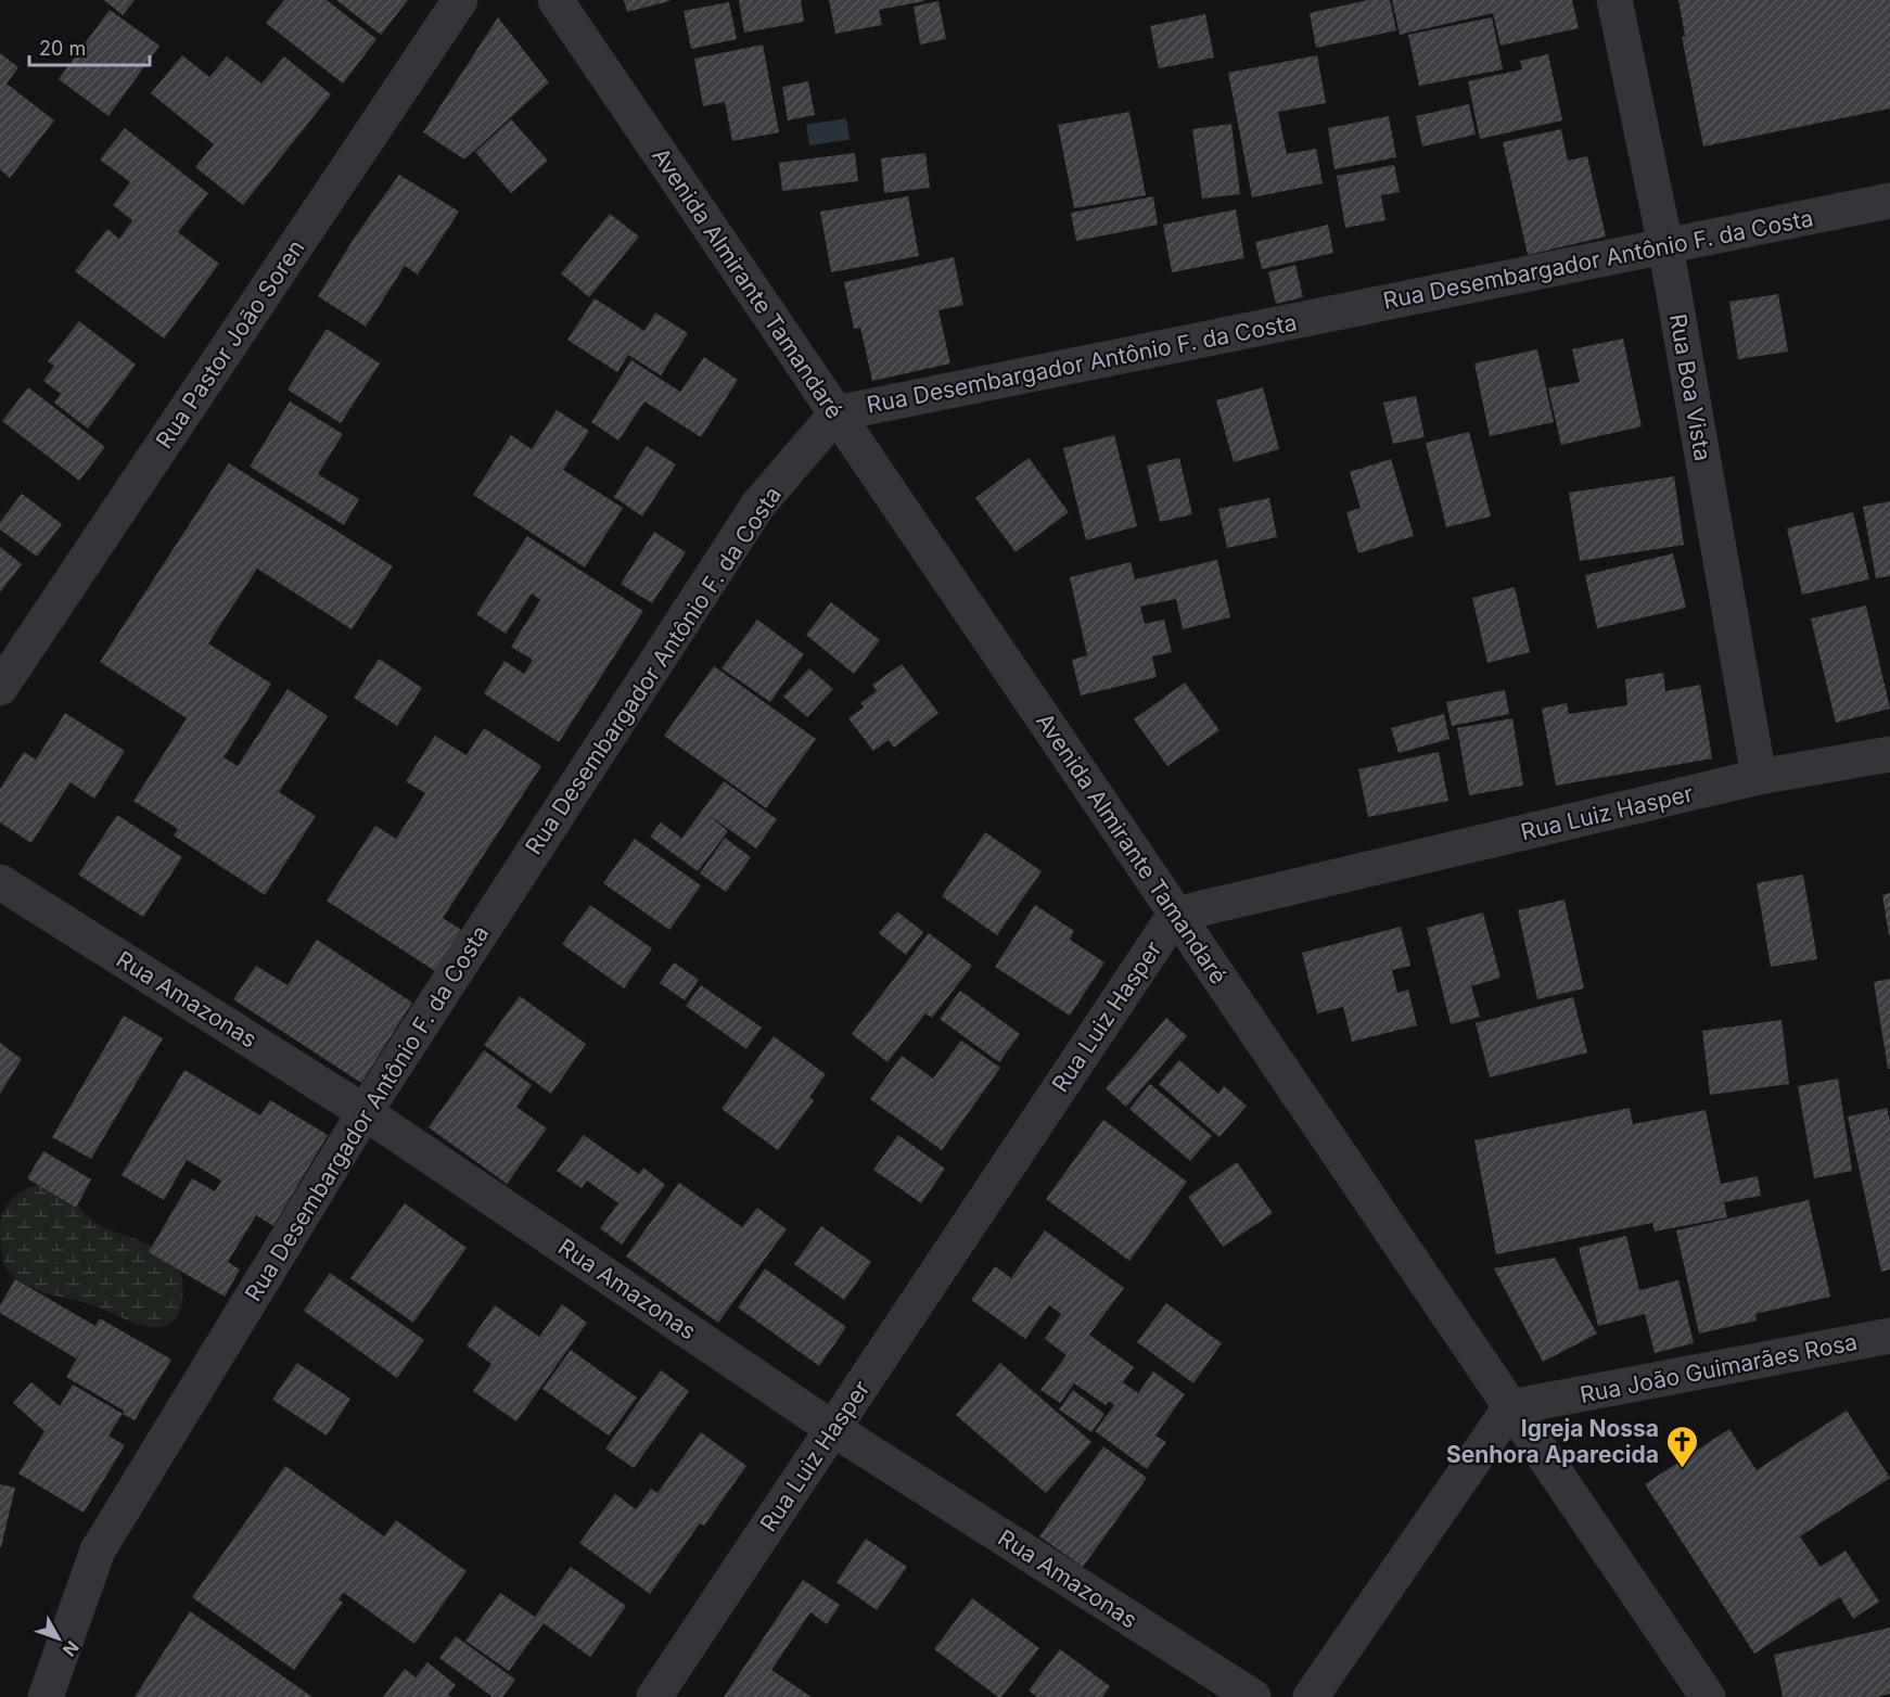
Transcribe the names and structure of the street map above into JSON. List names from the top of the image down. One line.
{"streets":{"street":["Rua Desembargador Antônio F. da Costa","Avenida Almirante Tamandaré","Rua Pastor João Soren","Rua Boa Vista","Rua Luiz Hasper","Rua Amazonas","Rua João Guimarães Rosa"]},"crossings":[["Rua Desembargador Antônio F. da Costa","Avenida Almirante Tamandaré"],["Rua Desembargador Antônio F. da Costa","Rua Boa Vista"],["Rua Desembargador Antônio F. da Costa","Rua Amazonas"],["Avenida Almirante Tamandaré","Rua Luiz Hasper"],["Avenida Almirante Tamandaré","Rua João Guimarães Rosa"],["Rua Boa Vista","Rua Luiz Hasper"],["Rua Luiz Hasper","Rua Amazonas"]],"places":{"church":["Igreja Nossa Senhora Aparecida"]},"scale_bar":"20 m","north":"bottom right"}
